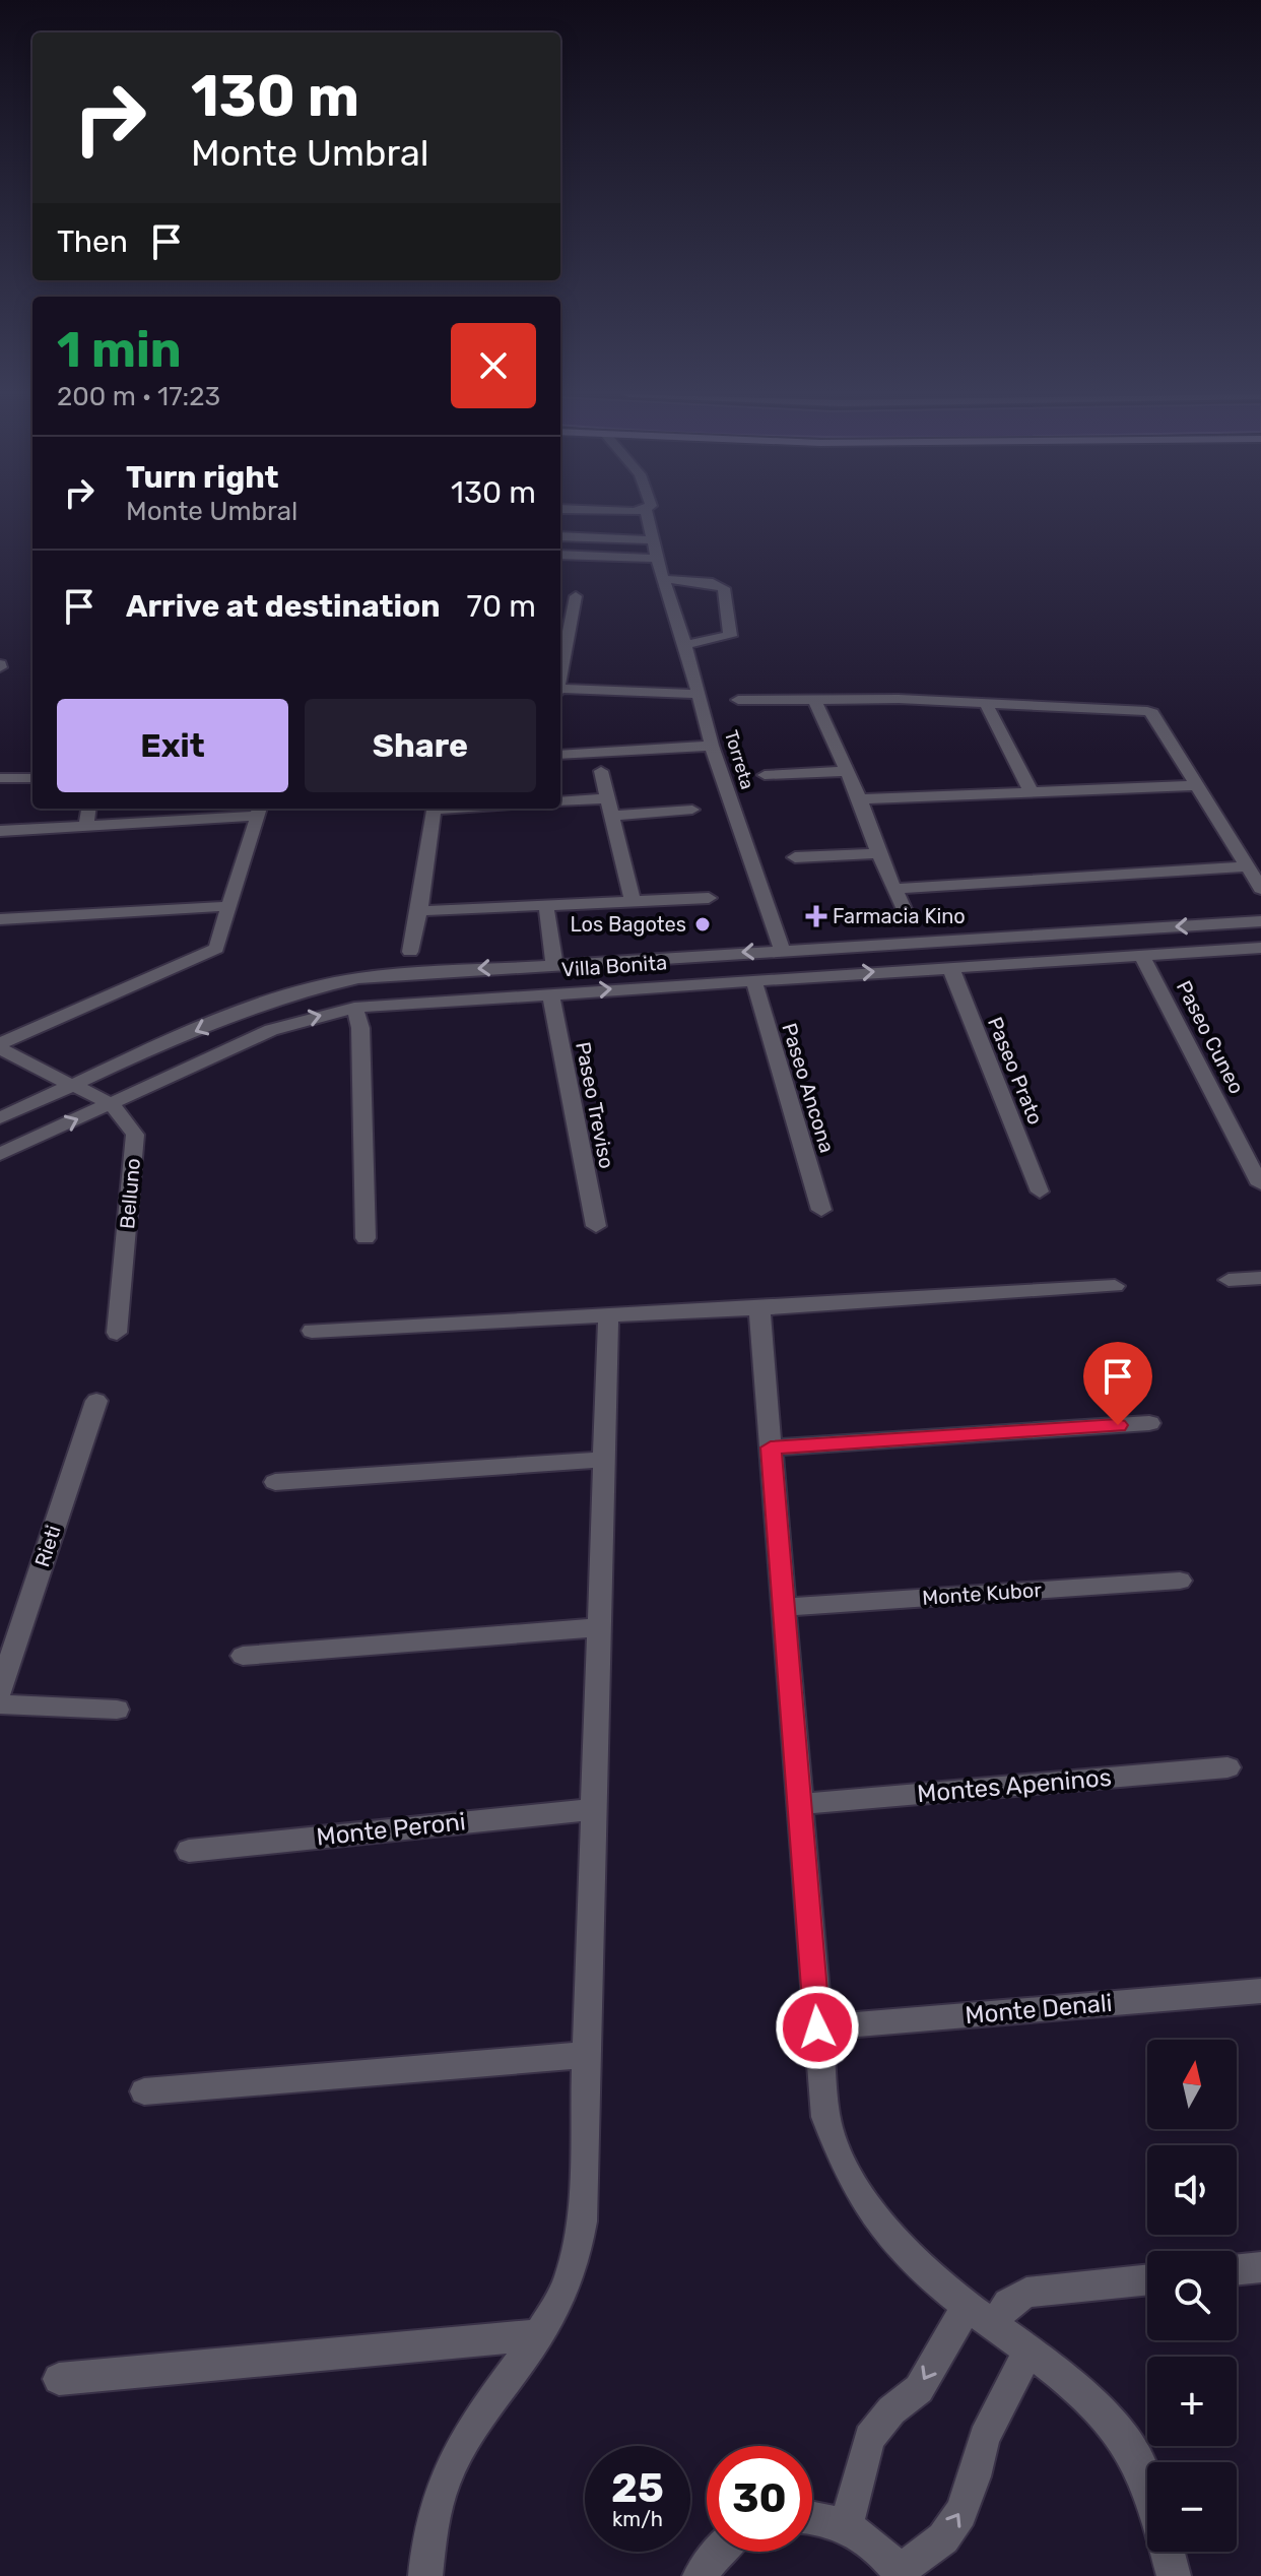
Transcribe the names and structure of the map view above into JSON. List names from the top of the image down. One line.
{"streets":{"street":["Torreta","Villa Bonita","Paseo Cuneo","Paseo Prato","Paseo Ancona","Paseo Treviso","Belluno","Rieti","Monte Kubor","Montes Apeninos","Monte Peroni","Monte Denali"]},"crossings":[["Torreta","Villa Bonita"],["Villa Bonita","Paseo Cuneo"],["Villa Bonita","Paseo Prato"],["Villa Bonita","Paseo Ancona"],["Villa Bonita","Paseo Treviso"],["Villa Bonita","Belluno"]],"places":{"health":["Farmacia Kino"],"other":["Los Bagotes"]},"north":"top","page":{"turn":["130 m","Monte Umbral"],"then":"Then","heading":["1 min","200 m · 17:23"],"list":[{"name":"Turn right","note":"Monte Umbral","value":"130 m"},{"name":"Arrive at destination","value":"70 m"}],"buttons":["Exit","Share"],"map_buttons":["+","−"],"speed":"25 km/h","limit":"30"}}
